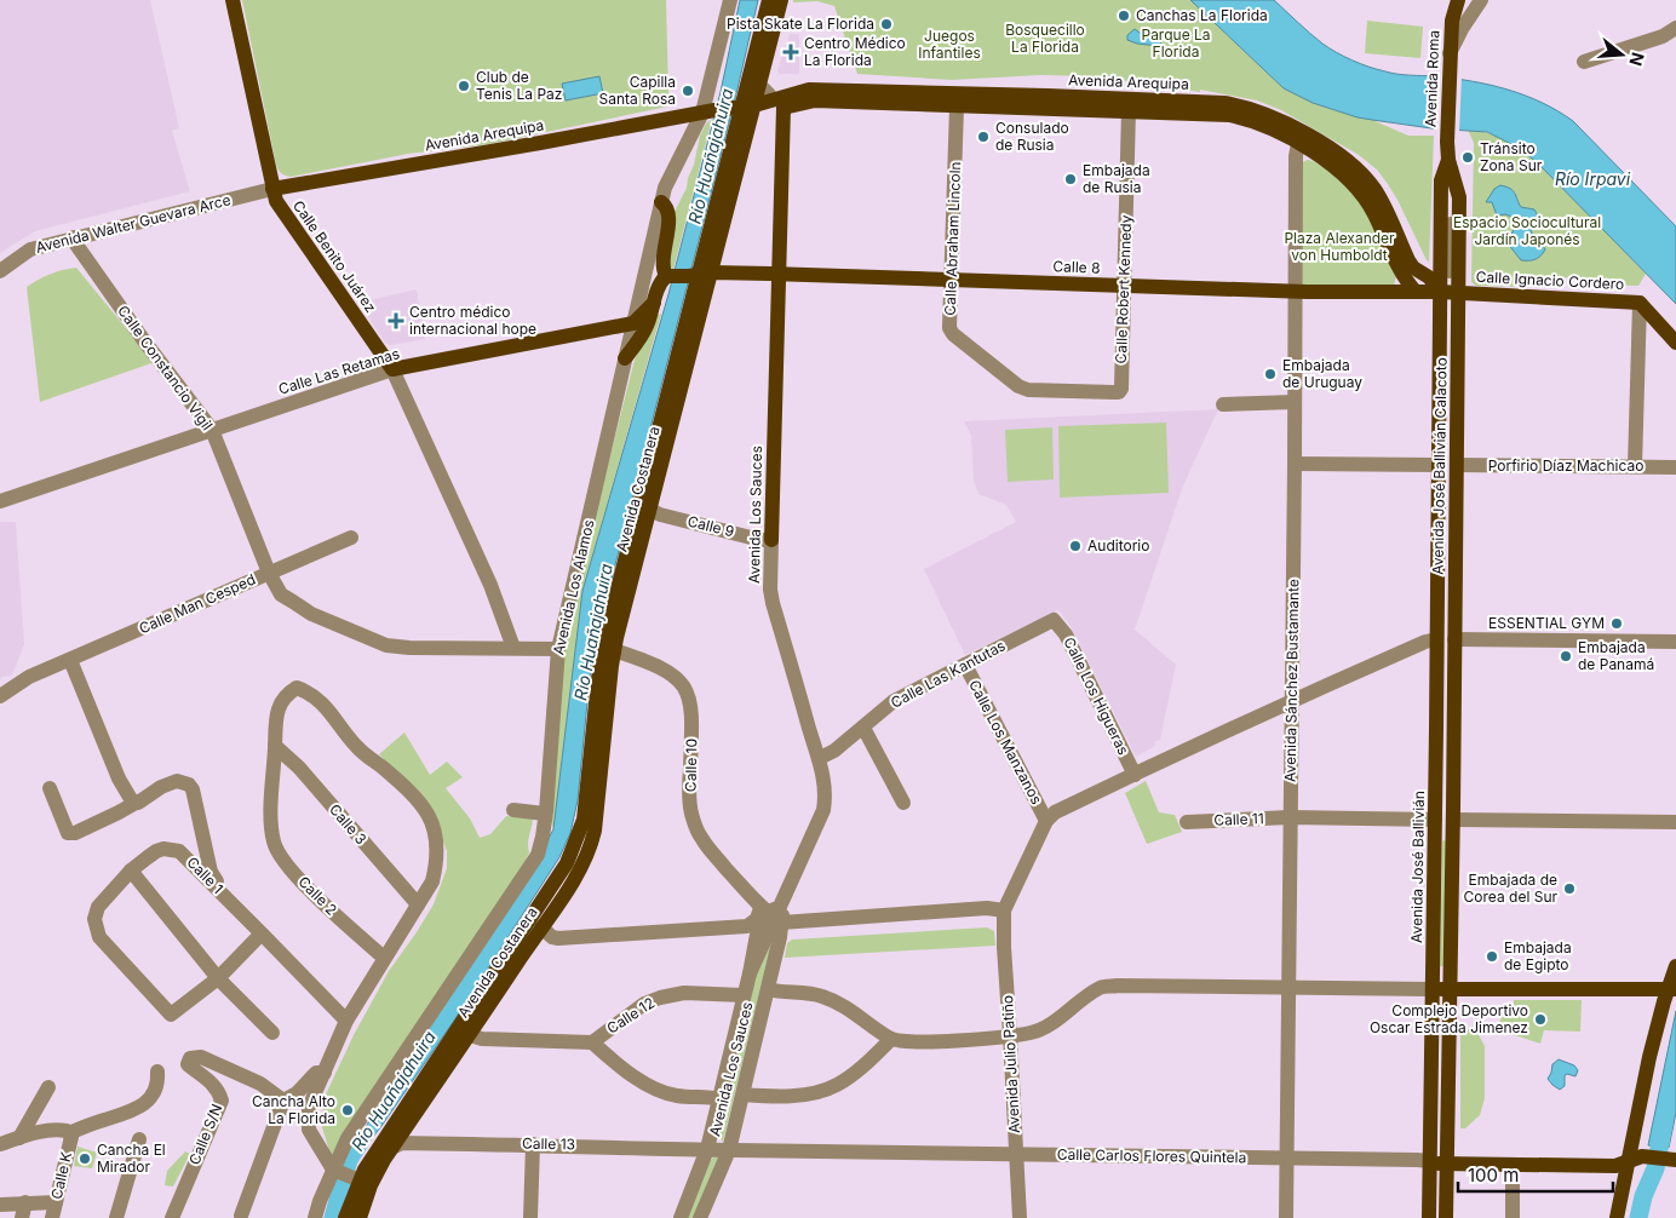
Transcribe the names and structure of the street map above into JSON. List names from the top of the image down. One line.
{"streets":{"main road":["Avenida Roma","Avenida Arequipa","Calle Benito Juárez","Calle 8","Calle Ignacio Cordero","Calle Las Retamas","Avenida José Ballivián Calacoto","Avenida Costanera","Avenida Los Sauces","Avenida José Ballivián"],"street":["Avenida Walter Guevara Arce","Calle Abraham Lincoln","Calle Robert Kennedy","Calle Constancio Vigil","Porfirio Díaz Machicao","Calle 9","Avenida Los Alamos","Calle Man Cesped","Calle Las Kantutas","Avenida Sánchez Bustamante","Calle Los Higueras","Calle Los Manzanos","Calle 10","Calle 11","Calle 3","Calle 1","Calle 2","Calle 12","Avenida Julio Patiño","Calle S/N","Calle 13","Calle Carlos Flores Quintela","Calle K"]},"crossings":[["Avenida Roma","Avenida Arequipa"],["Avenida Roma","Calle 8"],["Avenida Roma","Calle Ignacio Cordero"],["Avenida Roma","Avenida José Ballivián Calacoto"],["Avenida Arequipa","Avenida Walter Guevara Arce"],["Avenida Arequipa","Calle Abraham Lincoln"],["Avenida Arequipa","Calle Benito Juárez"],["Avenida Arequipa","Calle 8"],["Avenida Arequipa","Calle Ignacio Cordero"],["Avenida Arequipa","Calle Robert Kennedy"],["Avenida Arequipa","Avenida José Ballivián Calacoto"],["Avenida Arequipa","Avenida Costanera"],["Avenida Arequipa","Avenida Los Sauces"],["Avenida Arequipa","Avenida Los Alamos"],["Avenida Arequipa","Avenida Sánchez Bustamante"],["Avenida Walter Guevara Arce","Calle Benito Juárez"],["Avenida Walter Guevara Arce","Calle Constancio Vigil"],["Calle Abraham Lincoln","Calle 8"],["Calle Abraham Lincoln","Calle Robert Kennedy"],["Calle Benito Juárez","Calle Las Retamas"],["Calle Benito Juárez","Calle Man Cesped"],["Calle 8","Calle Ignacio Cordero"],["Calle 8","Calle Robert Kennedy"],["Calle 8","Avenida José Ballivián Calacoto"],["Calle 8","Avenida Costanera"],["Calle 8","Avenida Los Sauces"],["Calle 8","Avenida Sánchez Bustamante"],["Calle Ignacio Cordero","Avenida José Ballivián Calacoto"],["Calle Constancio Vigil","Calle Las Retamas"],["Calle Constancio Vigil","Calle Man Cesped"],["Calle Las Retamas","Avenida Los Alamos"],["Avenida José Ballivián Calacoto","Porfirio Díaz Machicao"],["Avenida José Ballivián Calacoto","Avenida José Ballivián"],["Avenida Costanera","Calle 9"],["Avenida Costanera","Avenida Los Alamos"],["Avenida Costanera","Calle 10"],["Avenida Costanera","Calle 12"],["Avenida Costanera","Calle 13"],["Avenida Los Sauces","Calle 9"],["Avenida Los Sauces","Calle Las Kantutas"],["Avenida Los Sauces","Calle 10"],["Avenida Los Sauces","Calle 13"],["Avenida Los Alamos","Calle Man Cesped"],["Calle Las Kantutas","Calle Los Higueras"],["Calle Las Kantutas","Calle Los Manzanos"],["Avenida Sánchez Bustamante","Calle 11"],["Avenida Sánchez Bustamante","Calle Carlos Flores Quintela"],["Calle 11","Avenida José Ballivián"],["Calle 3","Calle 2"],["Avenida José Ballivián","Calle Carlos Flores Quintela"],["Avenida Julio Patiño","Calle Carlos Flores Quintela"]],"water":["Río Huañajahuira","Río Irpavi"],"parks":["Bosquecillo La Florida","Parque La Florida","Juegos Infantiles","Espacio Sociocultural Jardín Japonés","Plaza Alexander von Humboldt"],"places":{"other":["Canchas La Florida","Pista Skate La Florida","Club de Tenis La Paz","Capilla Santa Rosa","Consulado de Rusia","Tránsito Zona Sur","Embajada de Rusia","Embajada de Uruguay","Auditorio","ESSENTIAL GYM","Embajada de Panamá","Embajada de Corea del Sur","Embajada de Egipto","Complejo Deportivo Oscar Estrada Jimenez","Cancha Alto La Florida","Cancha El Mirador"],"health":["Centro Médico La Florida","Centro médico internacional hope"]},"scale_bar":"100 m","north":"right"}
